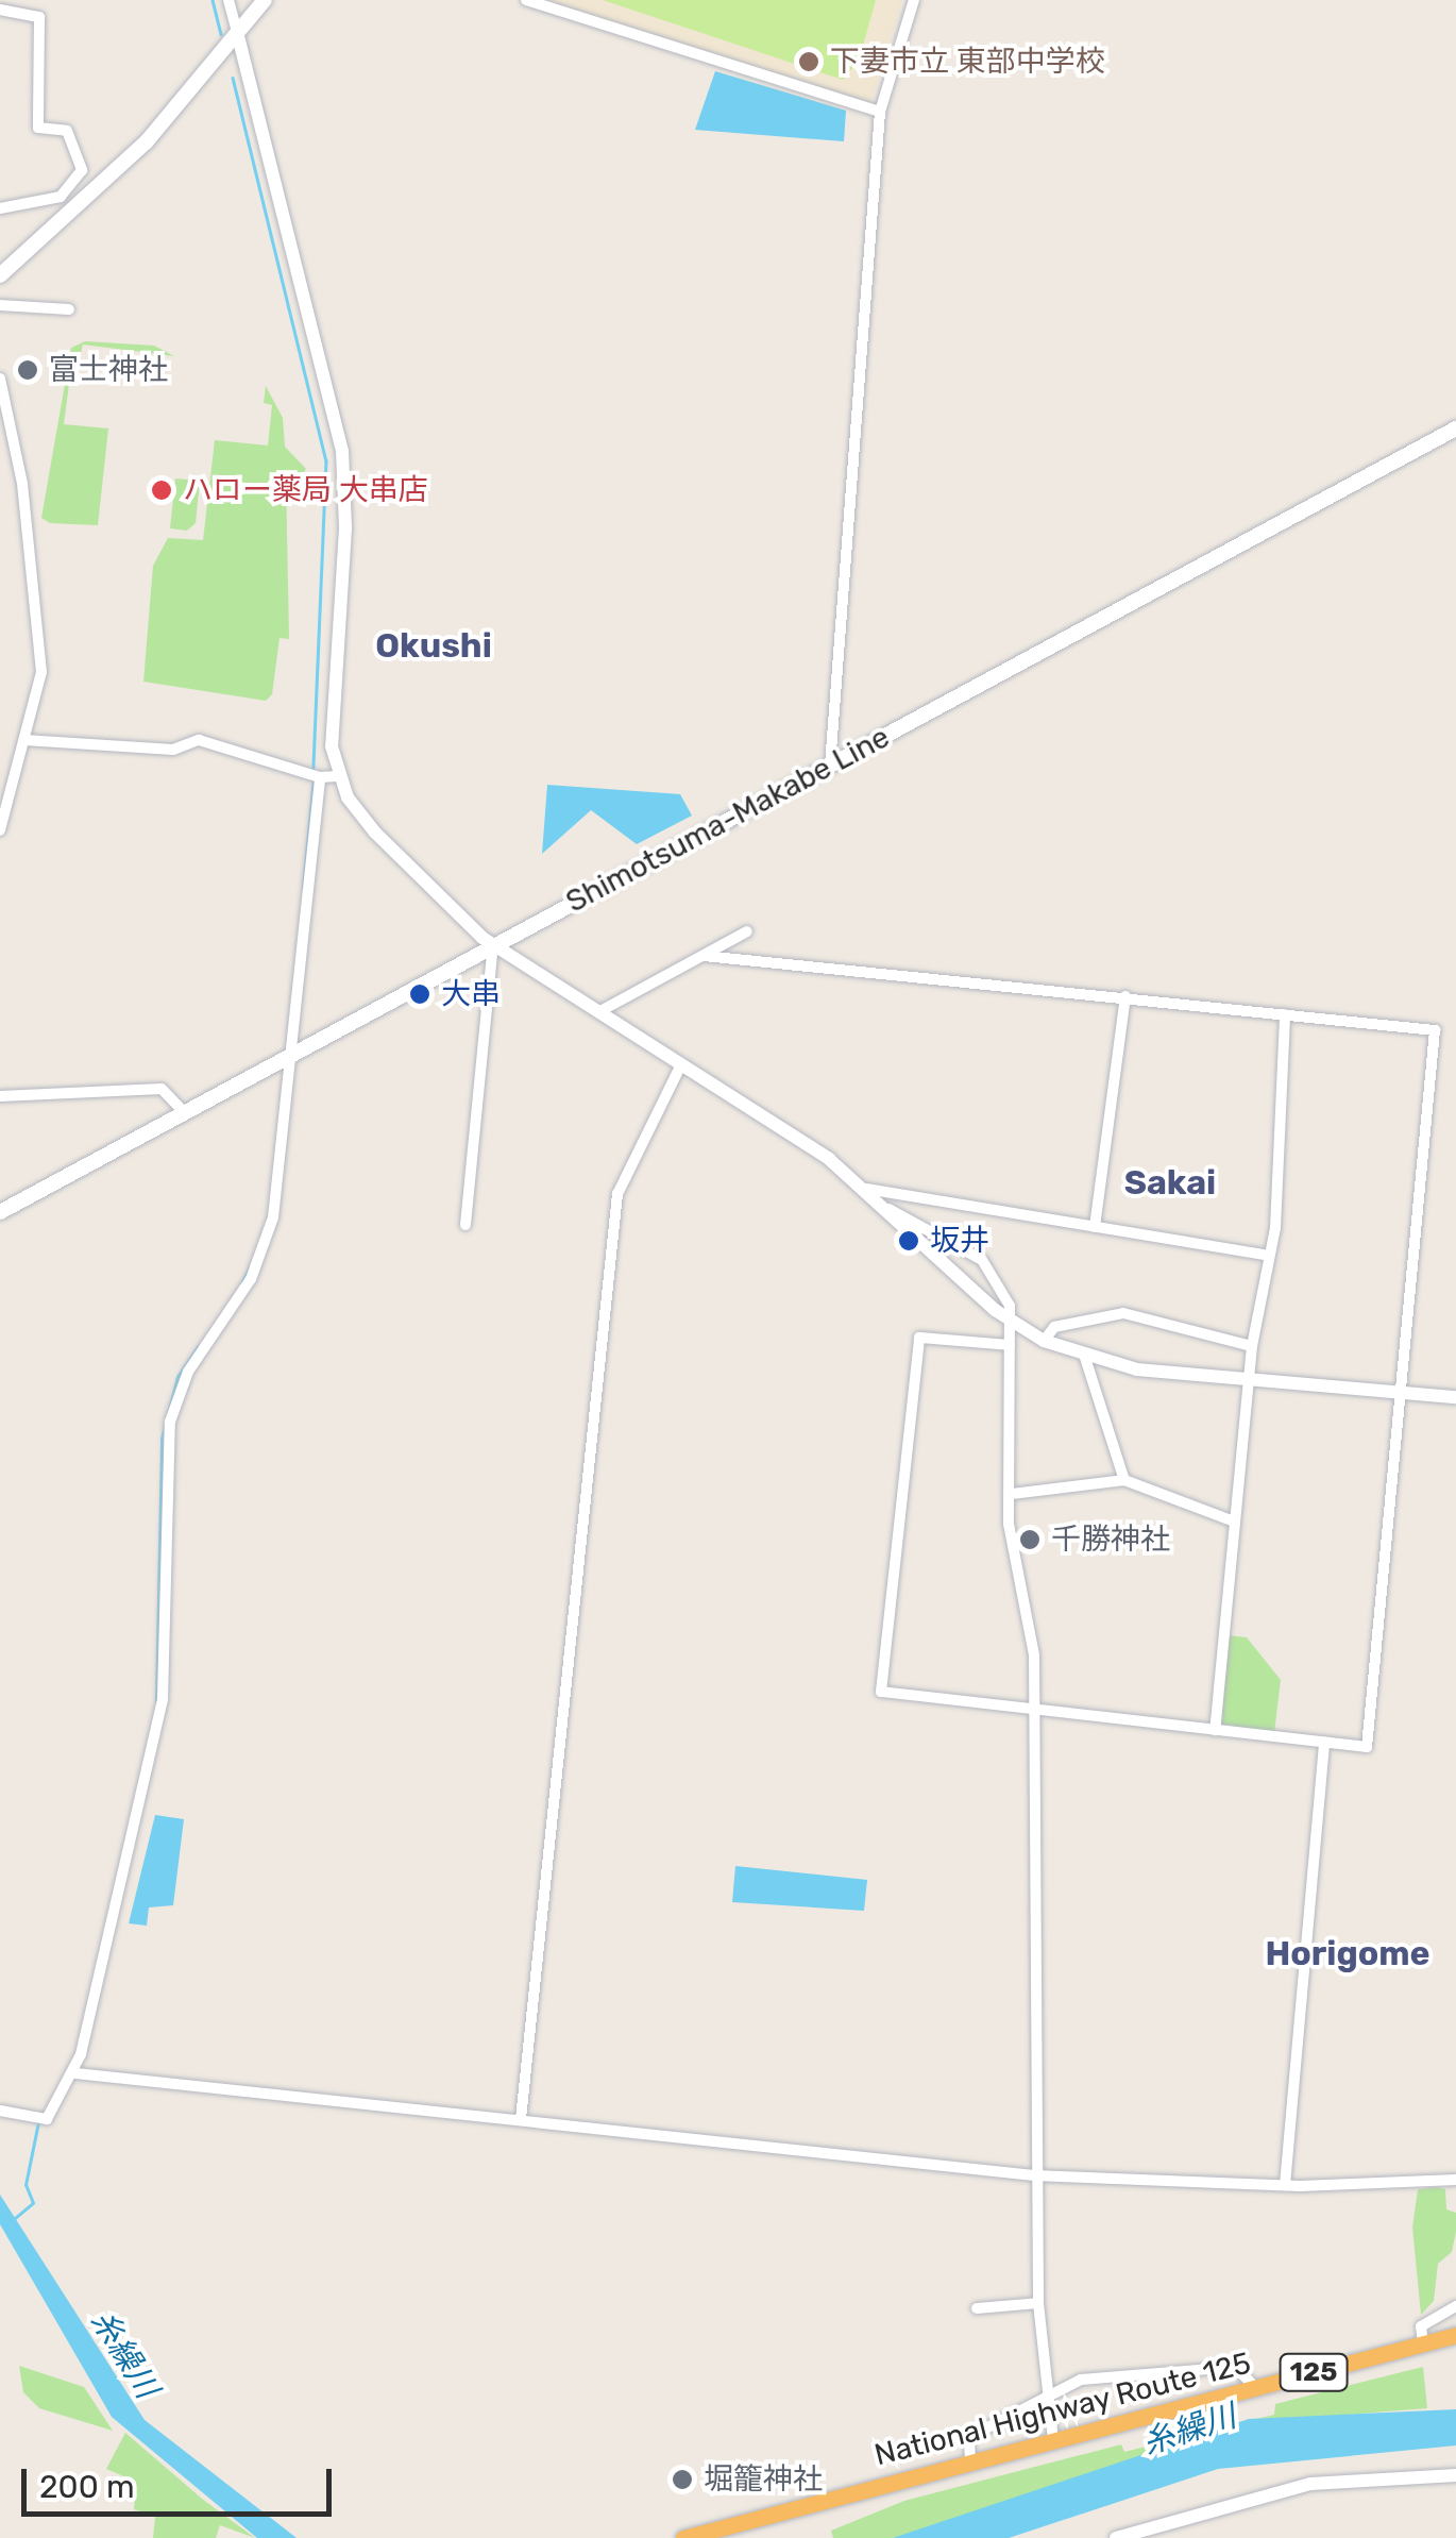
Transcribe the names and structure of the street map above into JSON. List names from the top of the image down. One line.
{"streets":{"highway":["125","National Highway Route 125"],"main road":["Shimotsuma-Makabe Line"]},"districts":["Okushi","Sakai","Horigome"],"water":["糸繰川"],"places":["下妻市立 東部中学校","富士神社","ハロー薬局 大串店","大串","坂井","千勝神社","堀籠神社"],"scale_bar":"200 m"}
